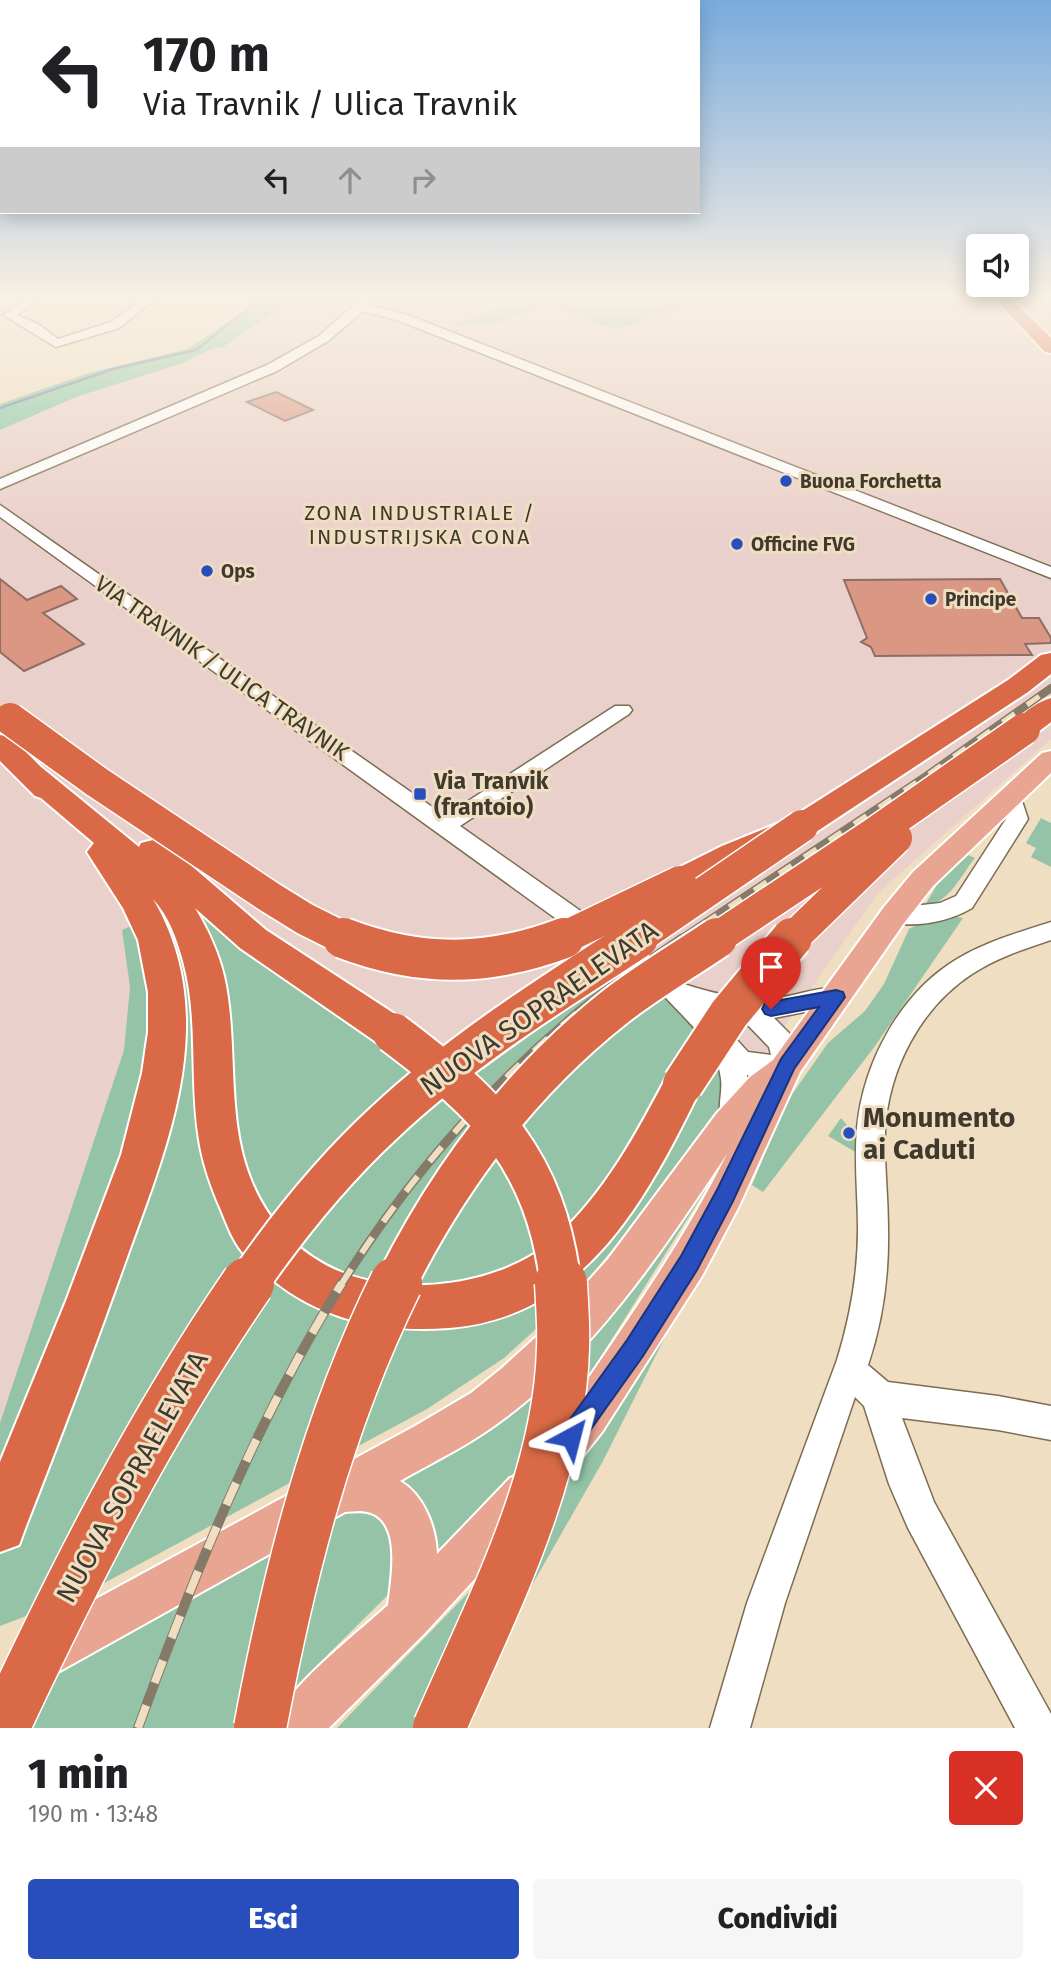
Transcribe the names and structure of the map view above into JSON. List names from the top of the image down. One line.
{"streets":{"highway":["NUOVA SOPRAELEVATA"],"street":["VIA TRAVNIK / ULICA TRAVNIK"]},"districts":["ZONA INDUSTRIALE / INDUSTRIJSKA CONA"],"places":{"other":["Buona Forchetta","Officine FVG","Ops","Principe","Monumento ai Caduti"],"transit":["Via Tranvik (frantoio)"]},"page":{"turn":["170 m","Via Travnik / Ulica Travnik"],"heading":["1 min","190 m · 13:48"],"buttons":["Esci","Condividi"]}}
